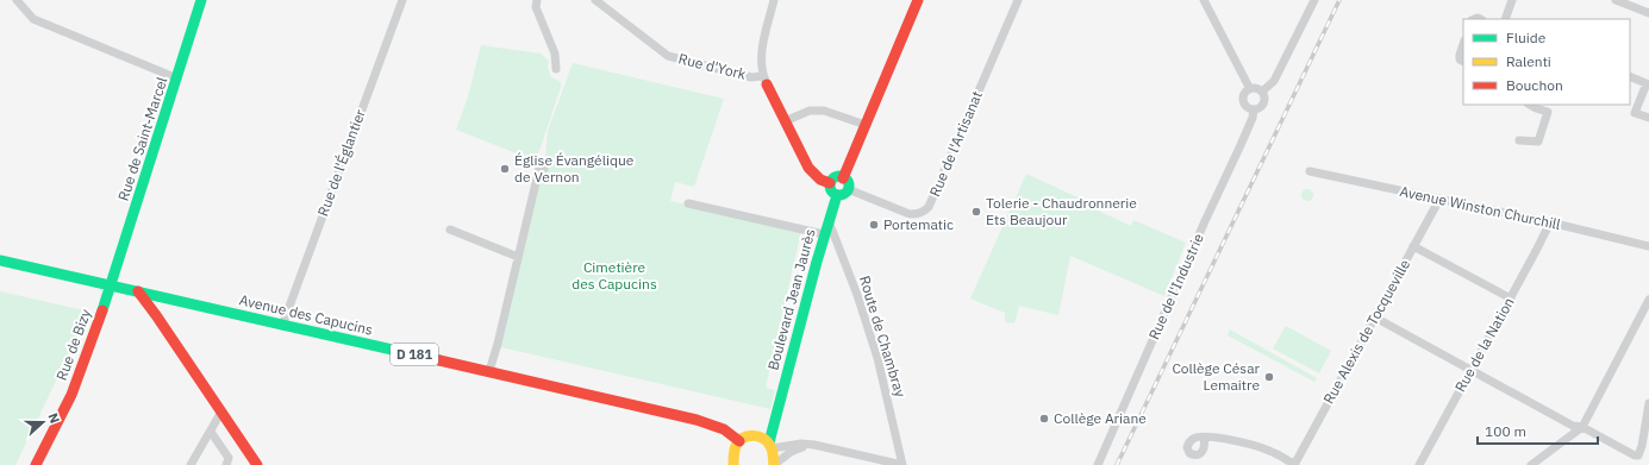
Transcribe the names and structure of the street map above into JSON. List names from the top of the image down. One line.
{"streets":{"main road":["Rue de Saint-Marcel","Boulevard Jean Jaurès","Avenue des Capucins","Rue de Bizy","D 181"],"street":["Rue d'York","Rue de l'Artisanat","Rue de l'Églantier","Avenue Winston Churchill","Rue de l'Industrie","Rue Alexis de Tocqueville","Route de Chambray","Rue de la Nation"]},"crossings":[["Rue de Saint-Marcel","Avenue des Capucins"],["Rue de Saint-Marcel","Rue de Bizy"],["Rue de l'Artisanat","Boulevard Jean Jaurès"],["Rue de l'Églantier","Avenue des Capucins"],["Avenue Winston Churchill","Rue Alexis de Tocqueville"],["Avenue Winston Churchill","Rue de la Nation"],["Boulevard Jean Jaurès","Route de Chambray"],["Avenue des Capucins","Rue de Bizy"]],"parks":["Cimetière des Capucins"],"places":["Église Évangélique de Vernon","Tolerie - Chaudronnerie Ets Beaujour","Portematic","Collège César Lemaitre","Collège Ariane"],"legend":["Fluide","Ralenti","Bouchon"],"scale_bar":"100 m","north":"right"}
